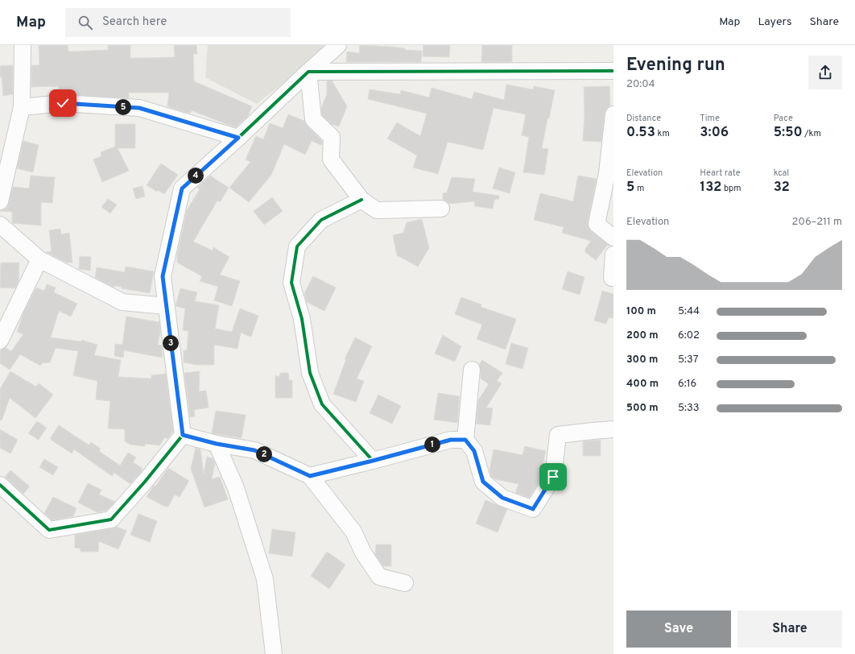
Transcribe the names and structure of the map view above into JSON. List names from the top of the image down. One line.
{"page":{"header":"Map","search":"Search here","nav":["Map","Layers","Share"],"heading":["Evening run","20:04"],"pins":["5","4","3","1","2"],"stats":[["Distance","0.53 km"],["Time","3:06"],["Pace","5:50 /km"],["Elevation","5 m"],["Heart rate","132 bpm"],["kcal","32"]],"chart":["Elevation","206–211 m"],"list":[{"name":"100 m","note":"5:44"},{"name":"200 m","note":"6:02"},{"name":"300 m","note":"5:37"},{"name":"400 m","note":"6:16"},{"name":"500 m","note":"5:33"}],"buttons":["Save","Share"]}}
